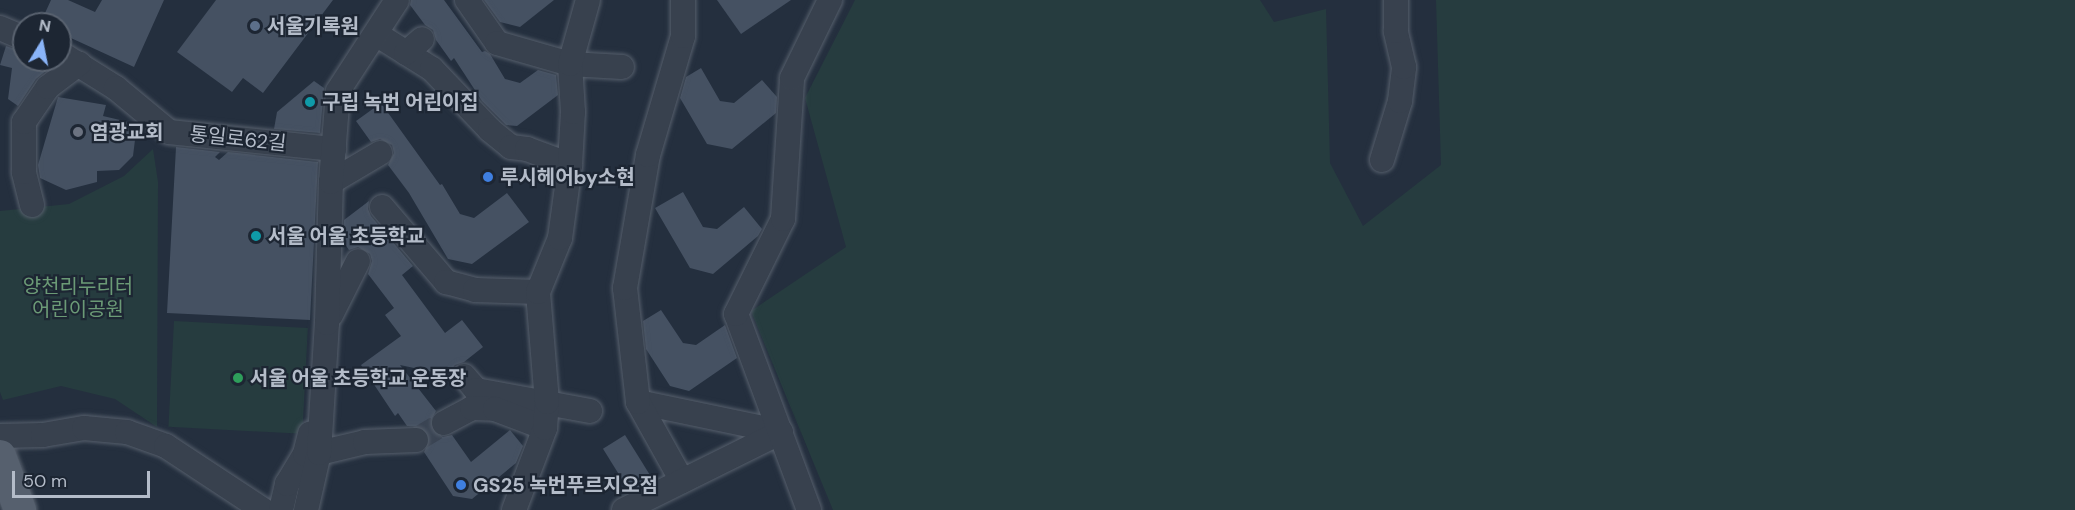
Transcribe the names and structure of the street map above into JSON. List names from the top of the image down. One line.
{"streets":{"street":["통일로62길"]},"parks":["양천리누리터 어린이공원"],"places":["서울기록원","구립 녹번 어린이집","염광교회","루시헤어by소현","서울 어울 초등학교","서울 어울 초등학교 운동장","GS25 녹번푸르지오점"],"scale_bar":"50 m","north":"top"}
